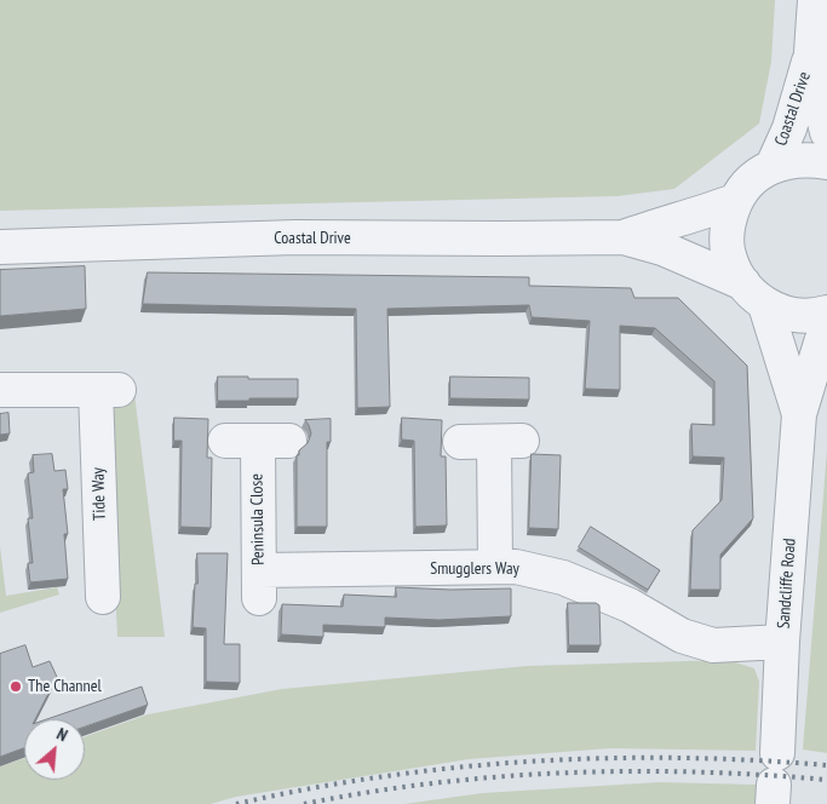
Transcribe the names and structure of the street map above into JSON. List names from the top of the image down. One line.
{"streets":{"street":["Coastal Drive","Tide Way","Peninsula Close","Smugglers Way","Sandcliffe Road"]},"crossings":[["Coastal Drive","Sandcliffe Road"],["Peninsula Close","Smugglers Way"],["Smugglers Way","Sandcliffe Road"]],"places":["The Channel"],"north":"top right"}
